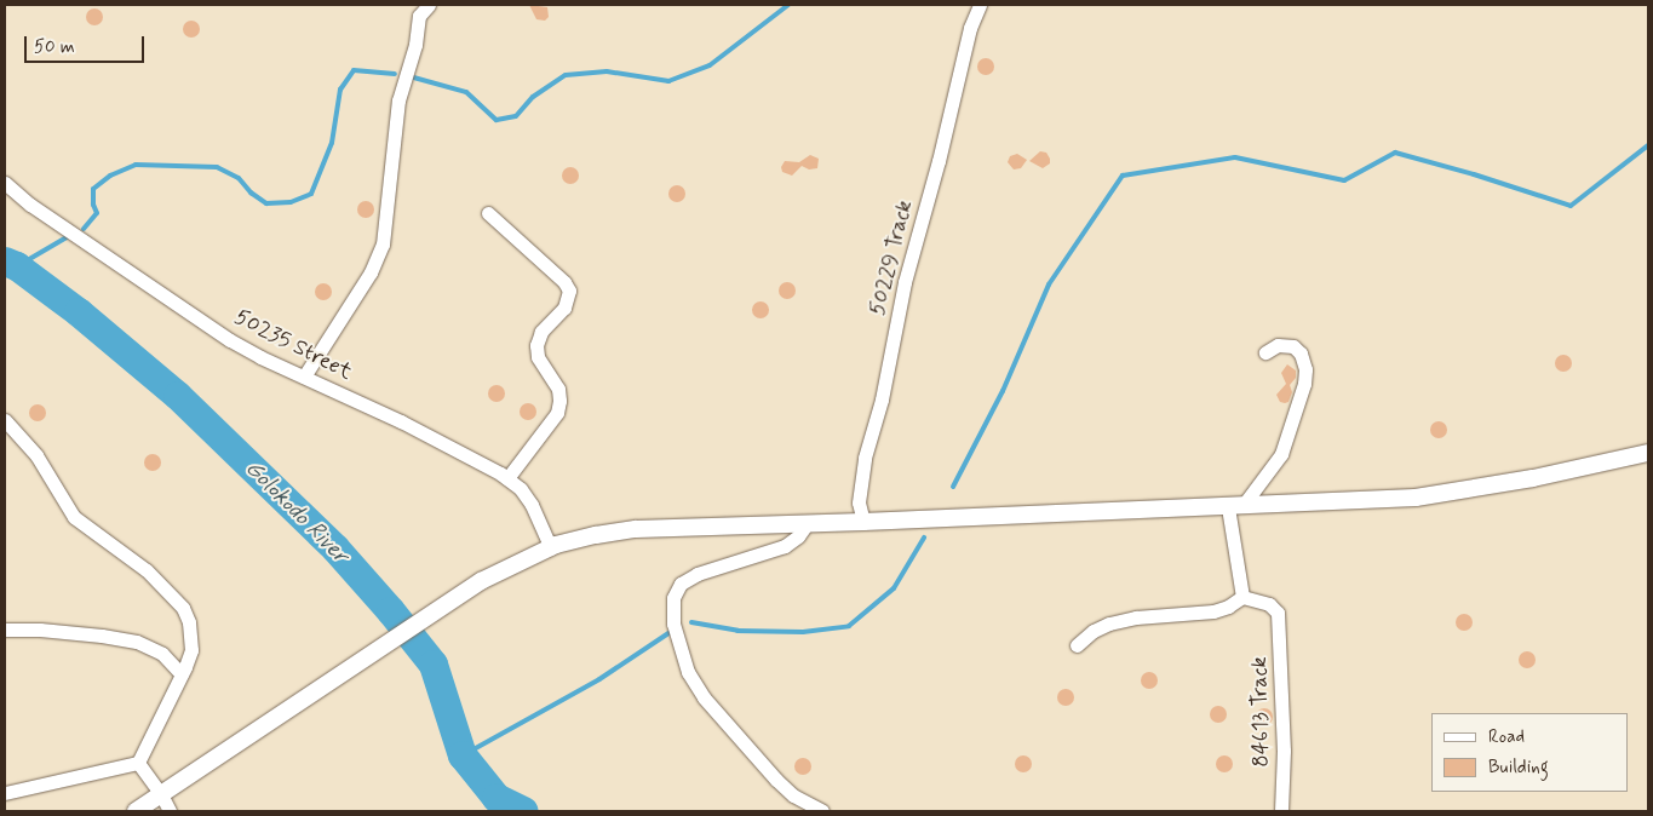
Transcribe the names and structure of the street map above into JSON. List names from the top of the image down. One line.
{"streets":{"street":["50229 Track","50235 Street","84613 Track"]},"water":["Golokodo River"],"legend":["Road","Building"],"scale_bar":"50 m"}
